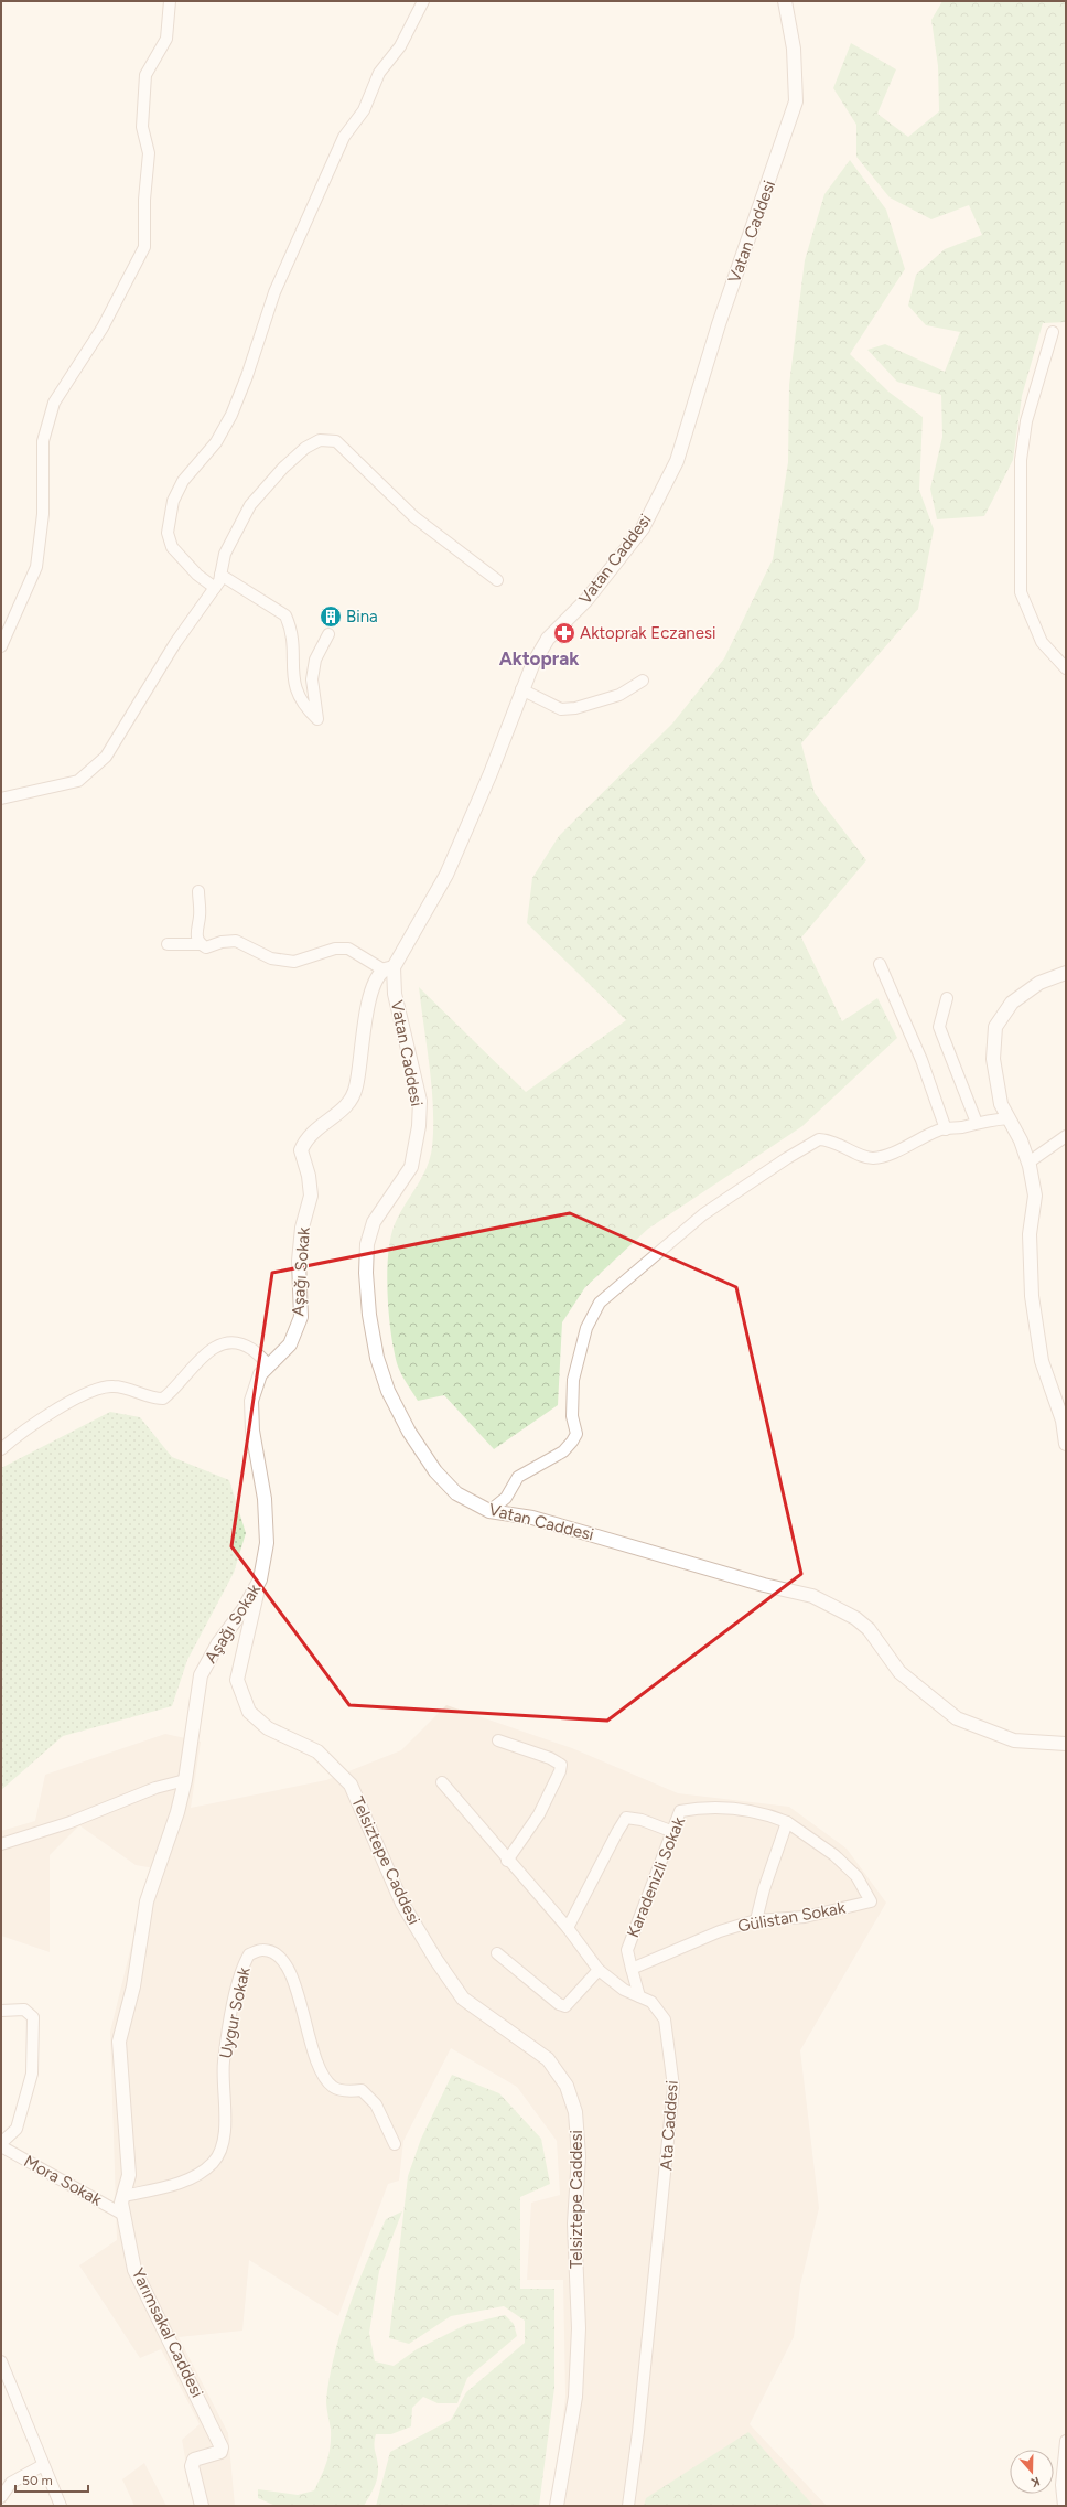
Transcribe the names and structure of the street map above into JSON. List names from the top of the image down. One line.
{"streets":{"street":["Vatan Caddesi","Aşağı Sokak","Telsiztepe Caddesi","Karadenizli Sokak","Gülistan Sokak","Uygur Sokak","Ata Caddesi","Mora Sokak","Yarımsakal Caddesi"]},"crossings":[["Vatan Caddesi","Aşağı Sokak"],["Aşağı Sokak","Telsiztepe Caddesi"],["Aşağı Sokak","Yarımsakal Caddesi"],["Karadenizli Sokak","Gülistan Sokak"],["Uygur Sokak","Yarımsakal Caddesi"],["Mora Sokak","Yarımsakal Caddesi"]],"districts":["Aktoprak"],"places":{"building":["Bina"],"pharmacy":["Aktoprak Eczanesi"]},"scale_bar":"50 m","north":"bottom"}
